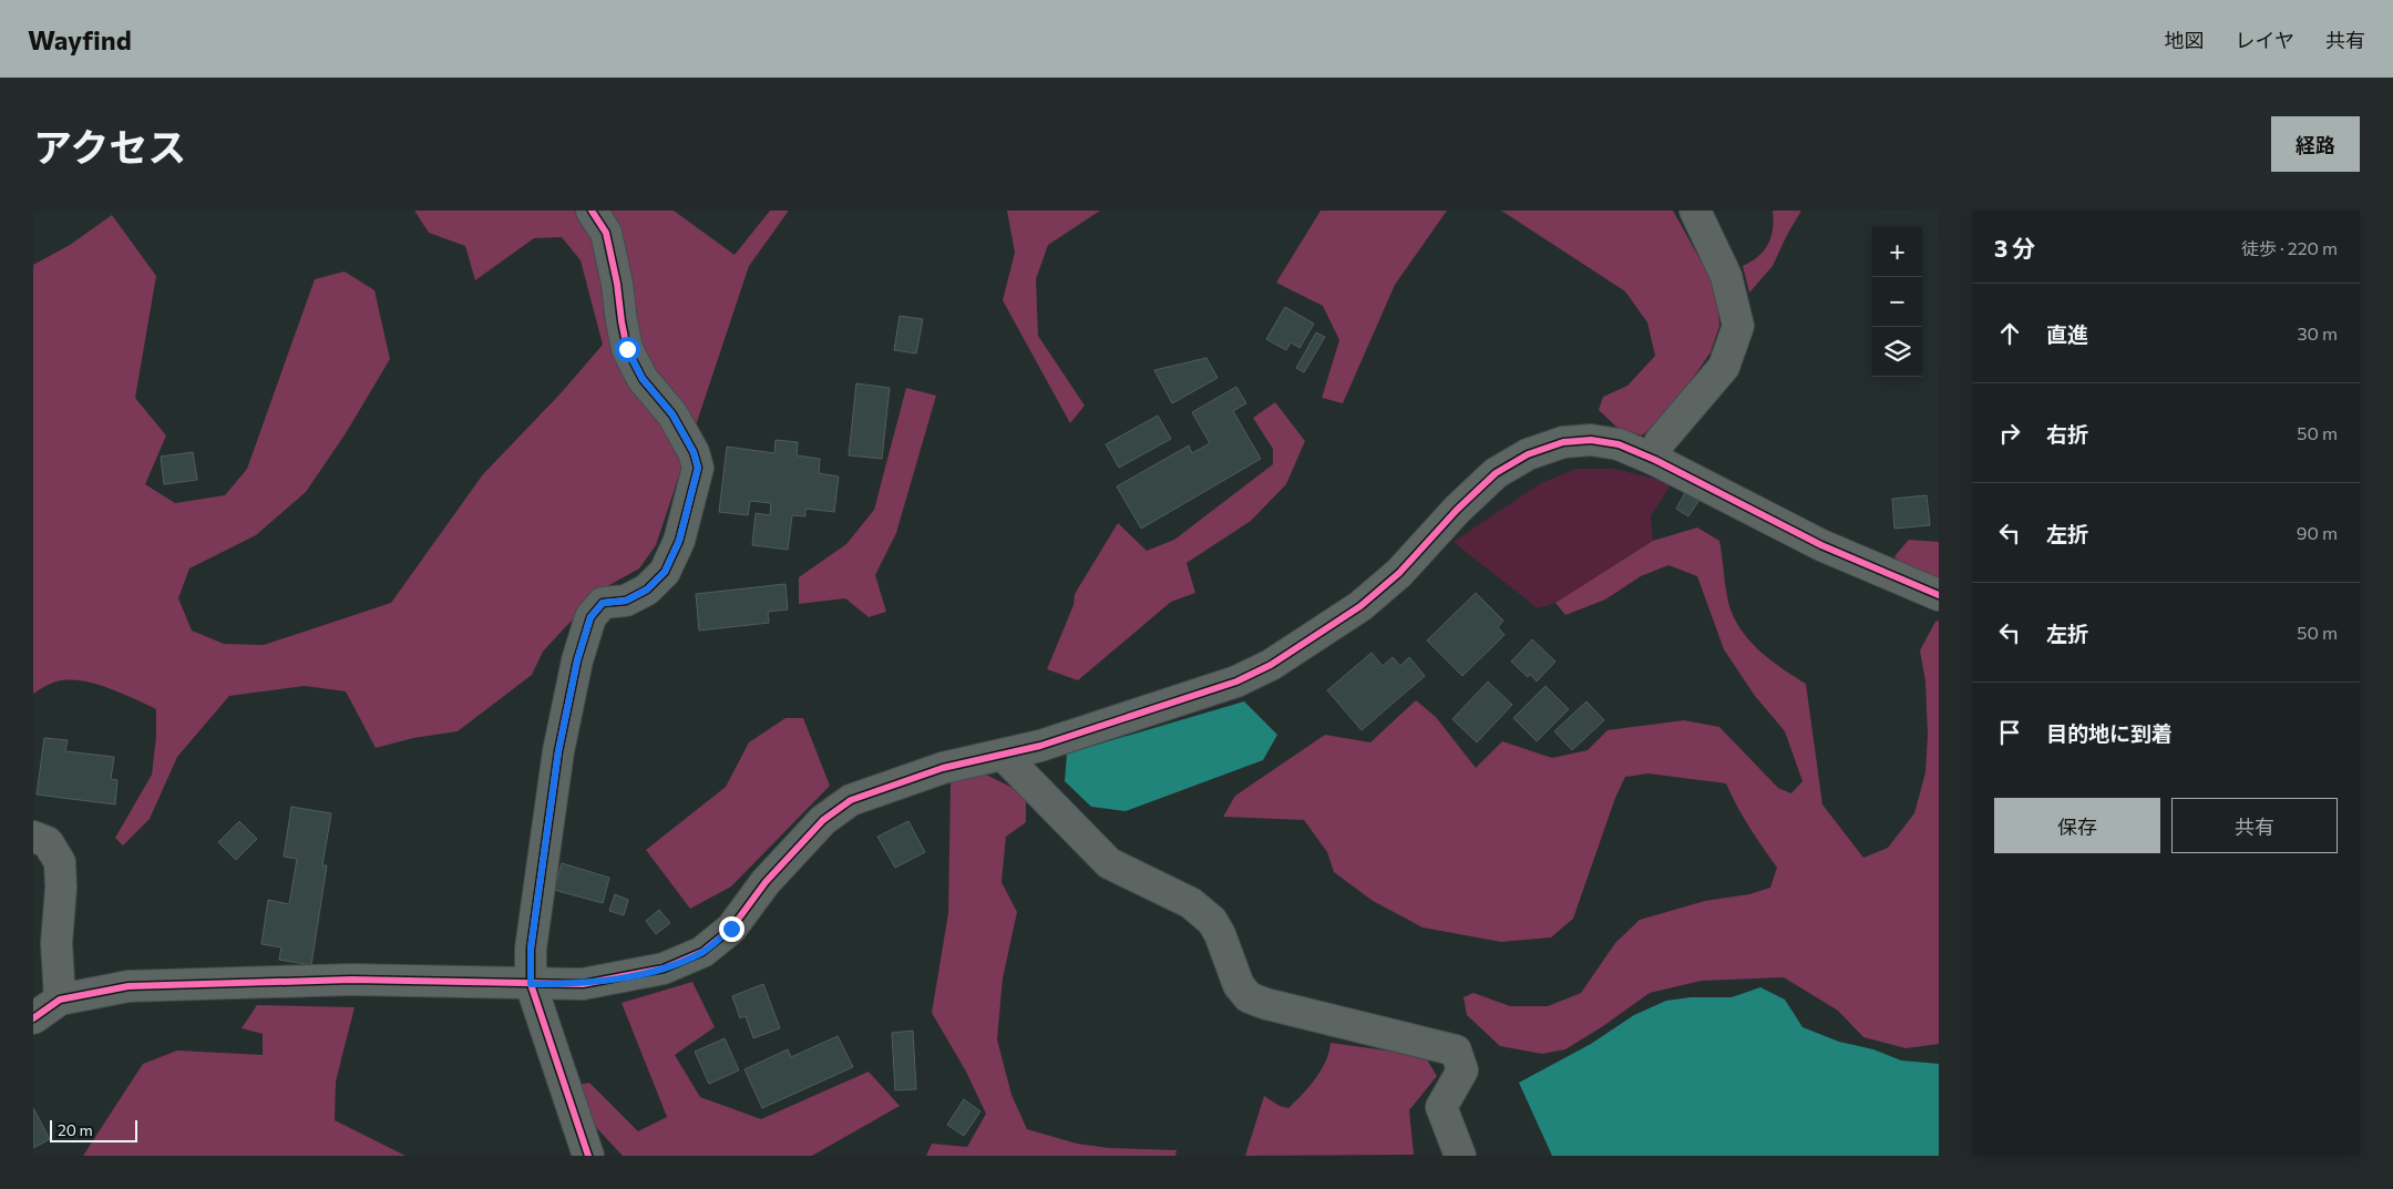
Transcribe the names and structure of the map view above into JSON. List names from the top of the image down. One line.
{"scale_bar":"20 m","page":{"header":"Wayfind","nav":["地図","レイヤ","共有"],"title":"アクセス","buttons":["経路",["保存","共有"]],"heading":["3 分","徒歩 · 220 m"],"map_buttons":["+","−"],"list":[["直進","30 m"],["右折","50 m"],["左折","90 m"],["左折","50 m"],"目的地に到着"],"scale":"20 m"}}
